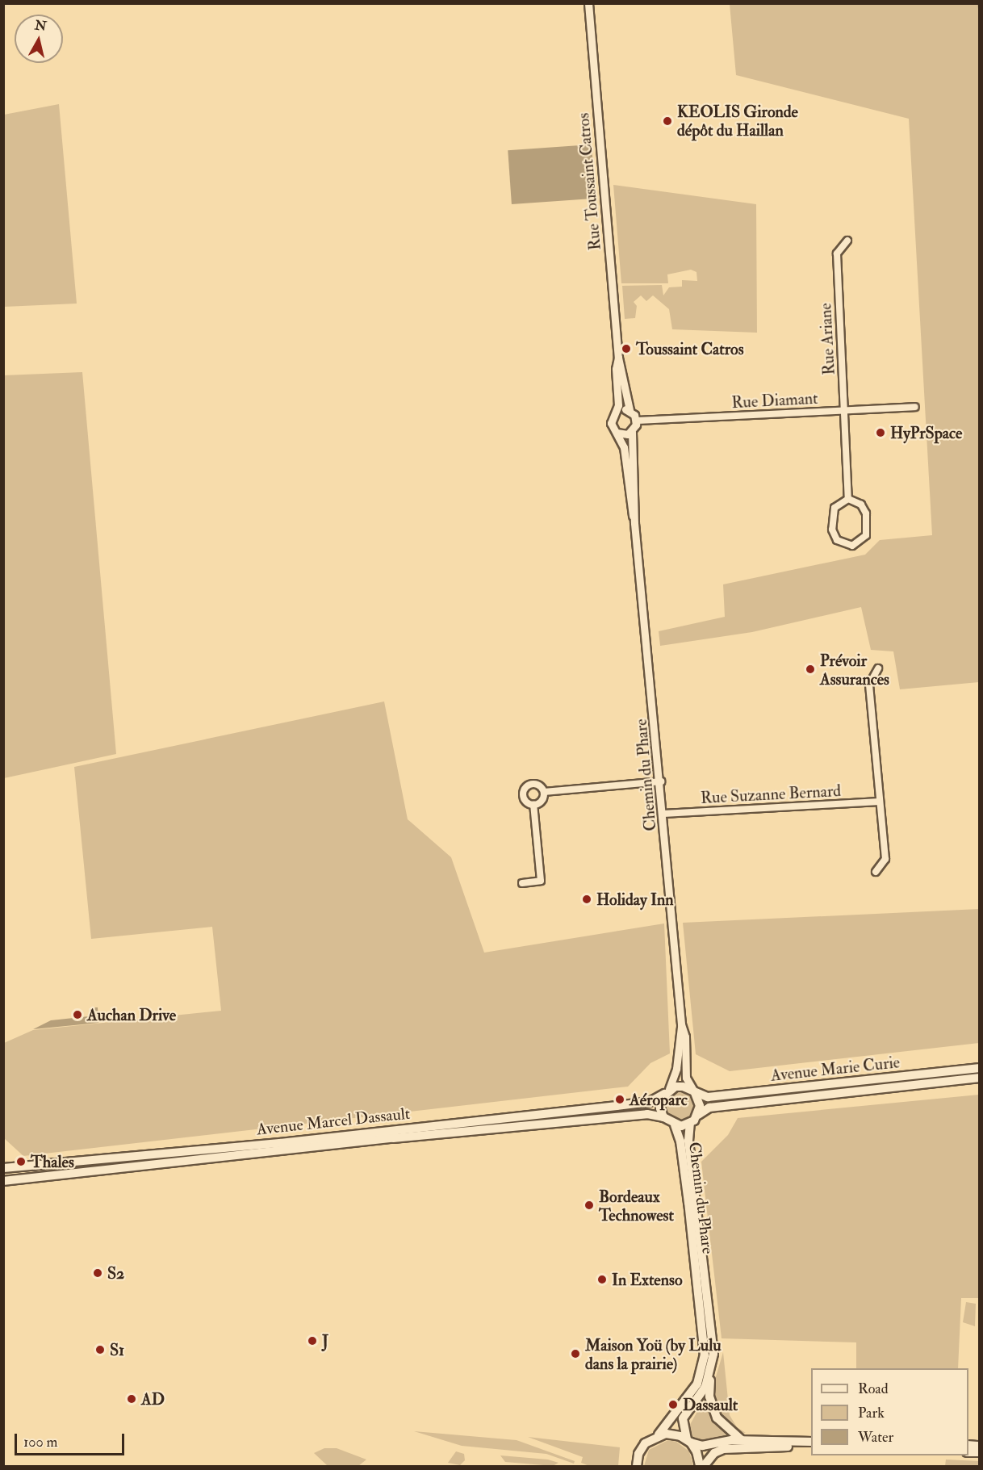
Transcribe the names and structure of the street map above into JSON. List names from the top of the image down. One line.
{"streets":{"main road":["Chemin du Phare","Avenue Marie Curie","Avenue Marcel Dassault"],"street":["Rue Toussaint Catros","Rue Ariane","Rue Diamant","Rue Suzanne Bernard"]},"crossings":[["Rue Toussaint Catros","Rue Diamant"],["Rue Toussaint Catros","Chemin du Phare"],["Rue Ariane","Rue Diamant"],["Rue Diamant","Chemin du Phare"],["Chemin du Phare","Rue Suzanne Bernard"],["Chemin du Phare","Avenue Marie Curie"],["Chemin du Phare","Avenue Marcel Dassault"],["Avenue Marie Curie","Avenue Marcel Dassault"]],"places":["KEOLIS Gironde dépôt du Haillan","Toussaint Catros","HyPrSpace","Prévoir Assurances","Holiday Inn","Auchan Drive","Aéroparc","Thales","Bordeaux Technowest","S2","In Extenso","J","S1","Maison Yoü (by Lulu dans la prairie)","AD","Dassault"],"legend":["Road","Park","Water"],"scale_bar":"100 m","north":"top"}
